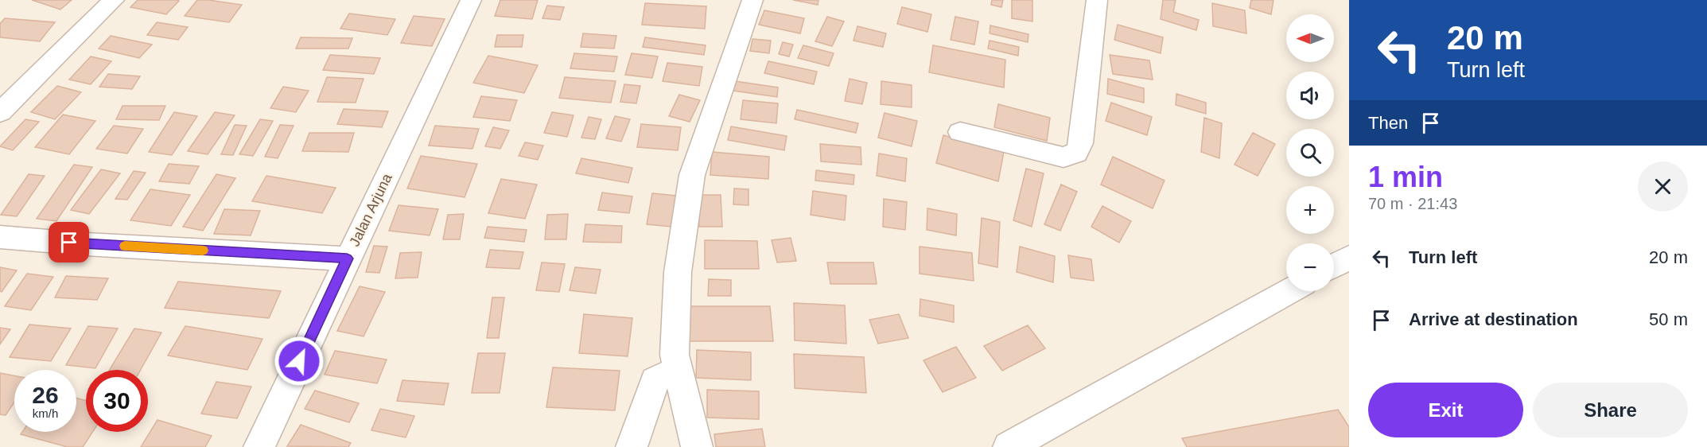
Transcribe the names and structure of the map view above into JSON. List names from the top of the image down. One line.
{"streets":{"street":["Jalan Arjuna"]},"north":"left","page":{"turn":["20 m","Turn left"],"map_buttons":["+","−"],"then":"Then","heading":["1 min","70 m · 21:43"],"list":[{"name":"Turn left","value":"20 m"},{"name":"Arrive at destination","value":"50 m"}],"speed":"26 km/h","limit":"30","buttons":["Exit","Share"]}}
